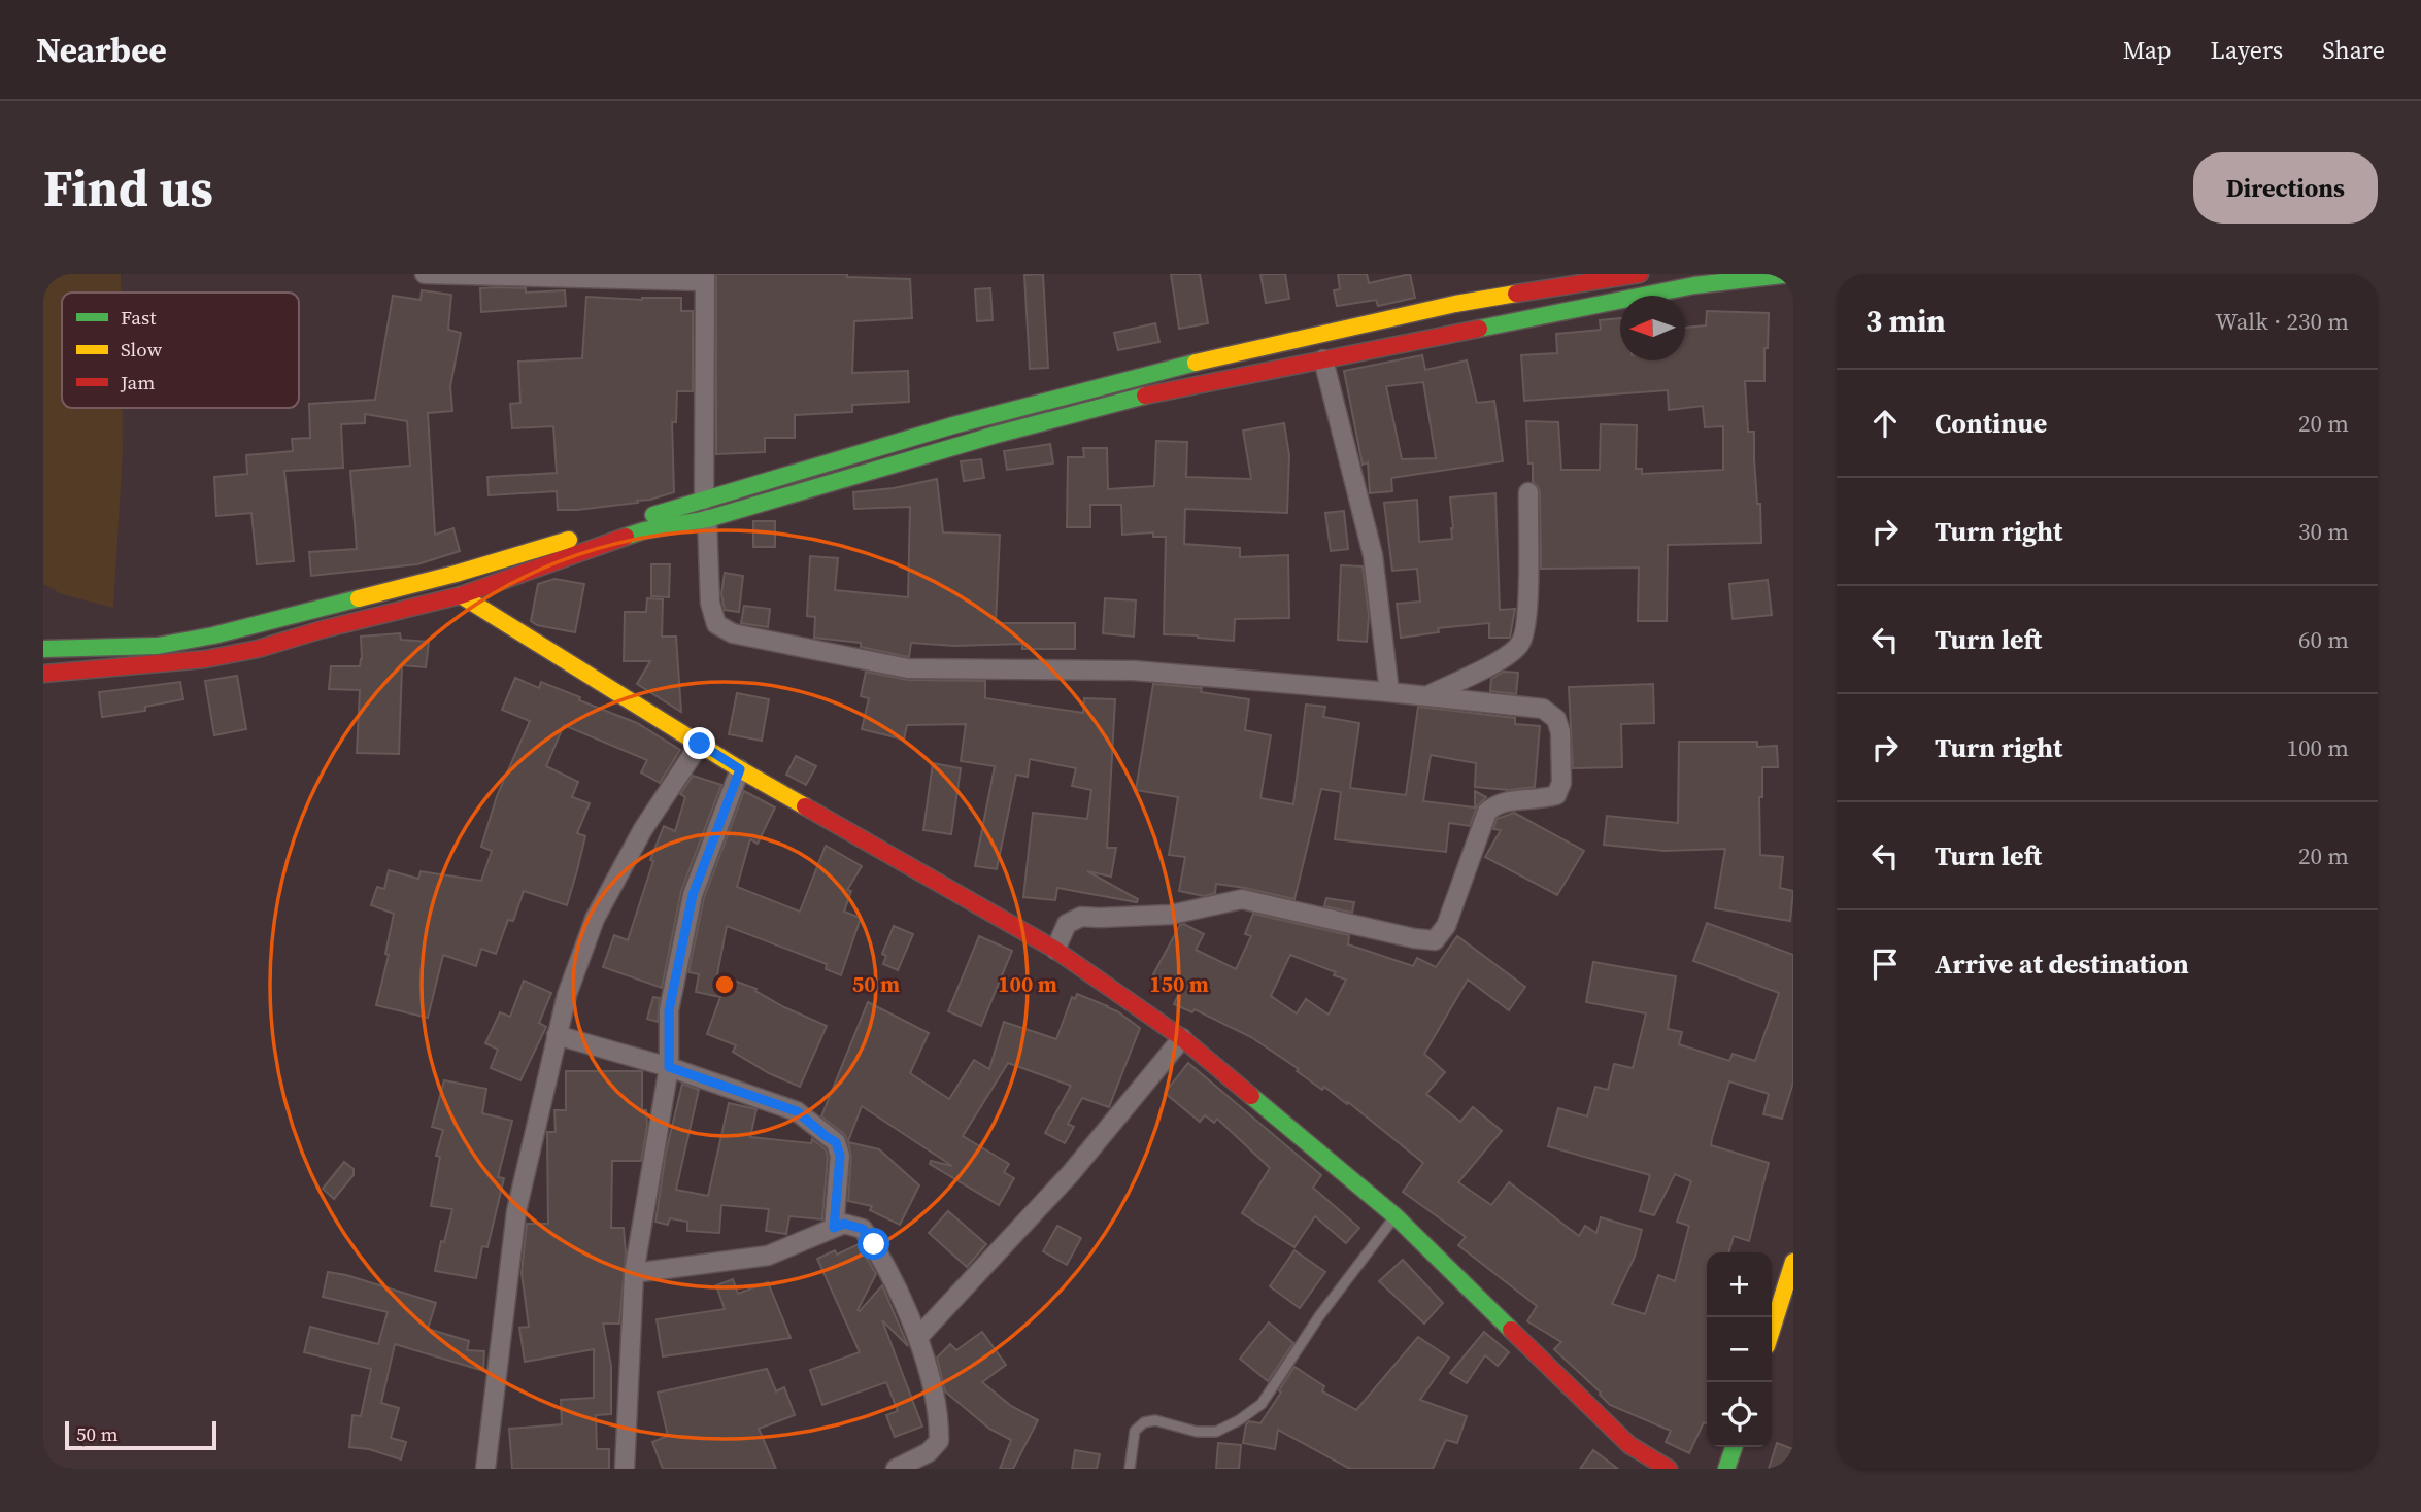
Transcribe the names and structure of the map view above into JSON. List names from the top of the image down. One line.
{"legend":["Fast","Slow","Jam"],"scale_bar":"50 m","north":"left","page":{"header":"Nearbee","nav":["Map","Layers","Share"],"buttons":"Directions","title":"Find us","heading":["3 min","Walk · 230 m"],"list":[["Continue","20 m"],["Turn right","30 m"],["Turn left","60 m"],["Turn right","100 m"],["Turn left","20 m"],"Arrive at destination"],"map_buttons":["+","−"],"scale":"50 m"},"rings":["50 m","100 m","150 m"]}
